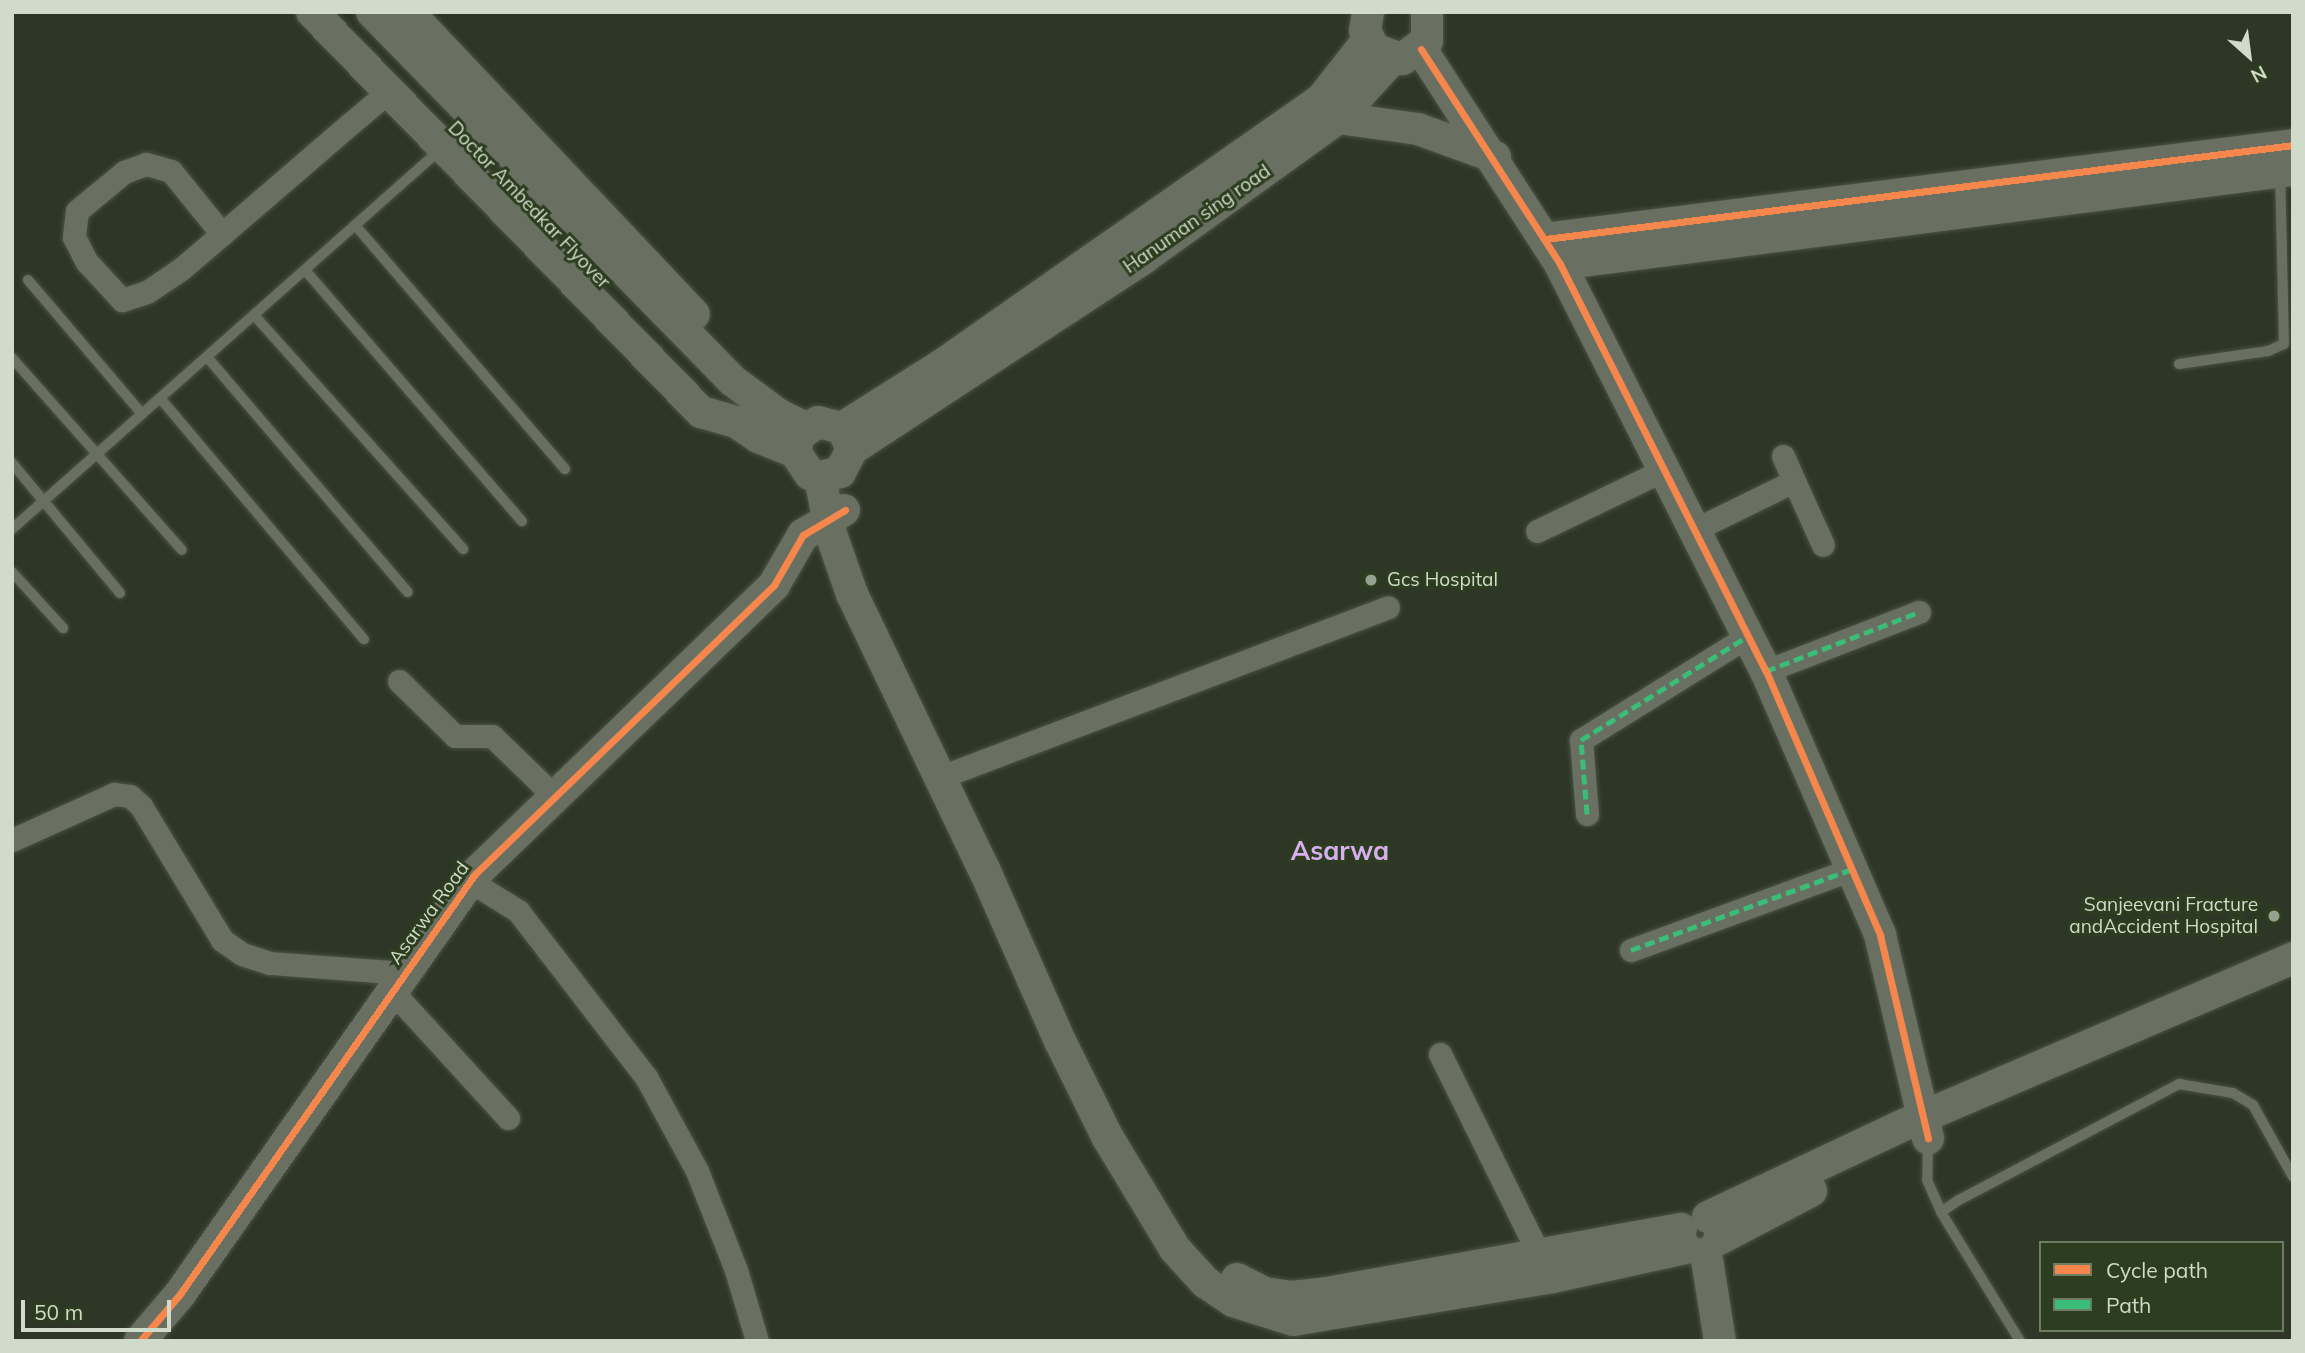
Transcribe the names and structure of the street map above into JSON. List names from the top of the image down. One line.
{"streets":{"street":["Doctor Ambedkar Flyover","Hanuman sing road","Asarwa Road"]},"districts":["Asarwa"],"places":["Gcs Hospital","Sanjeevani Fracture andAccident Hospital"],"legend":["Cycle path","Path"],"scale_bar":"50 m","north":"bottom right"}
